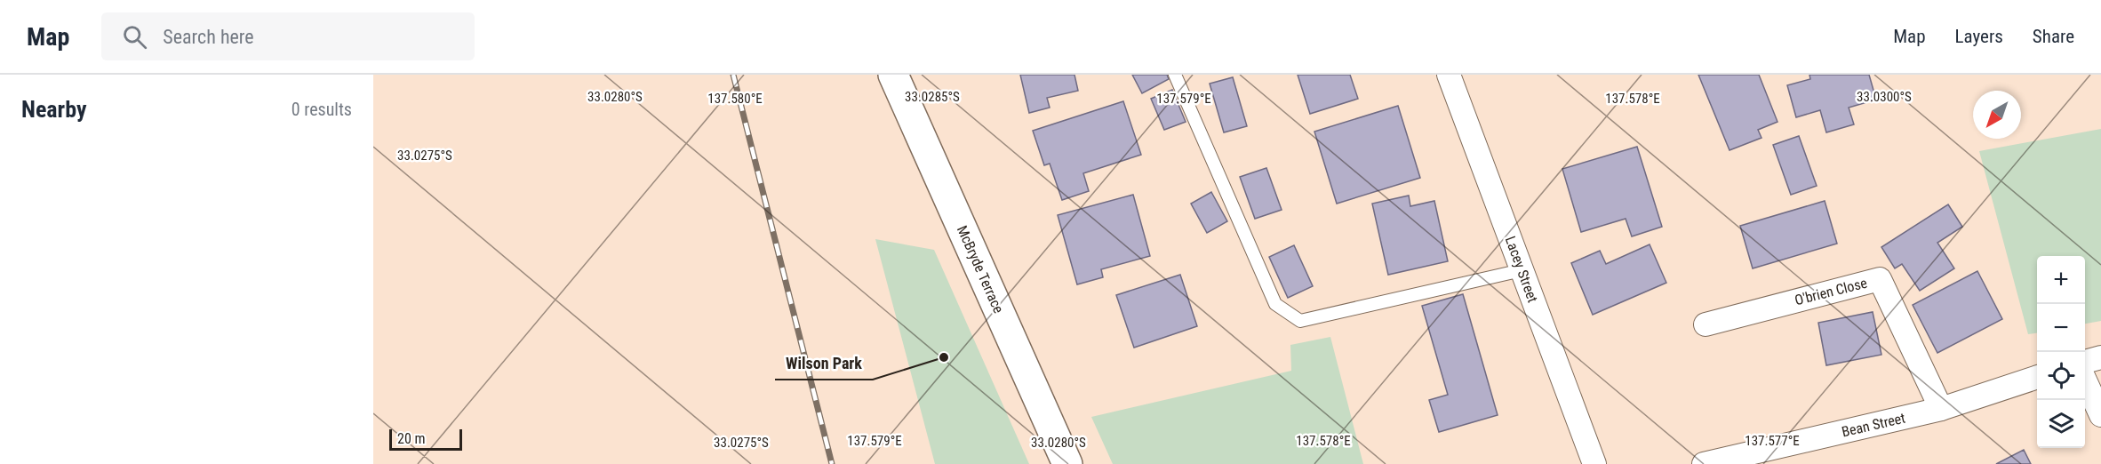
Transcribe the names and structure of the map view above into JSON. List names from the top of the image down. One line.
{"streets":{"main road":["McBryde Terrace"],"street":["Lacey Street","O'brien Close","Bean Street"]},"crossings":[["O'brien Close","Bean Street"]],"places":["Wilson Park"],"scale_bar":"20 m","north":"bottom left","page":{"header":"Map","search":"Search here","nav":["Map","Layers","Share"],"heading":["Nearby","0 results"],"map_buttons":["+","−"],"scale":"20 m"},"coordinates":["33.0280°S","33.0285°S","33.0300°S","137.580°E","137.579°E","137.578°E","33.0275°S","137.577°E"]}
